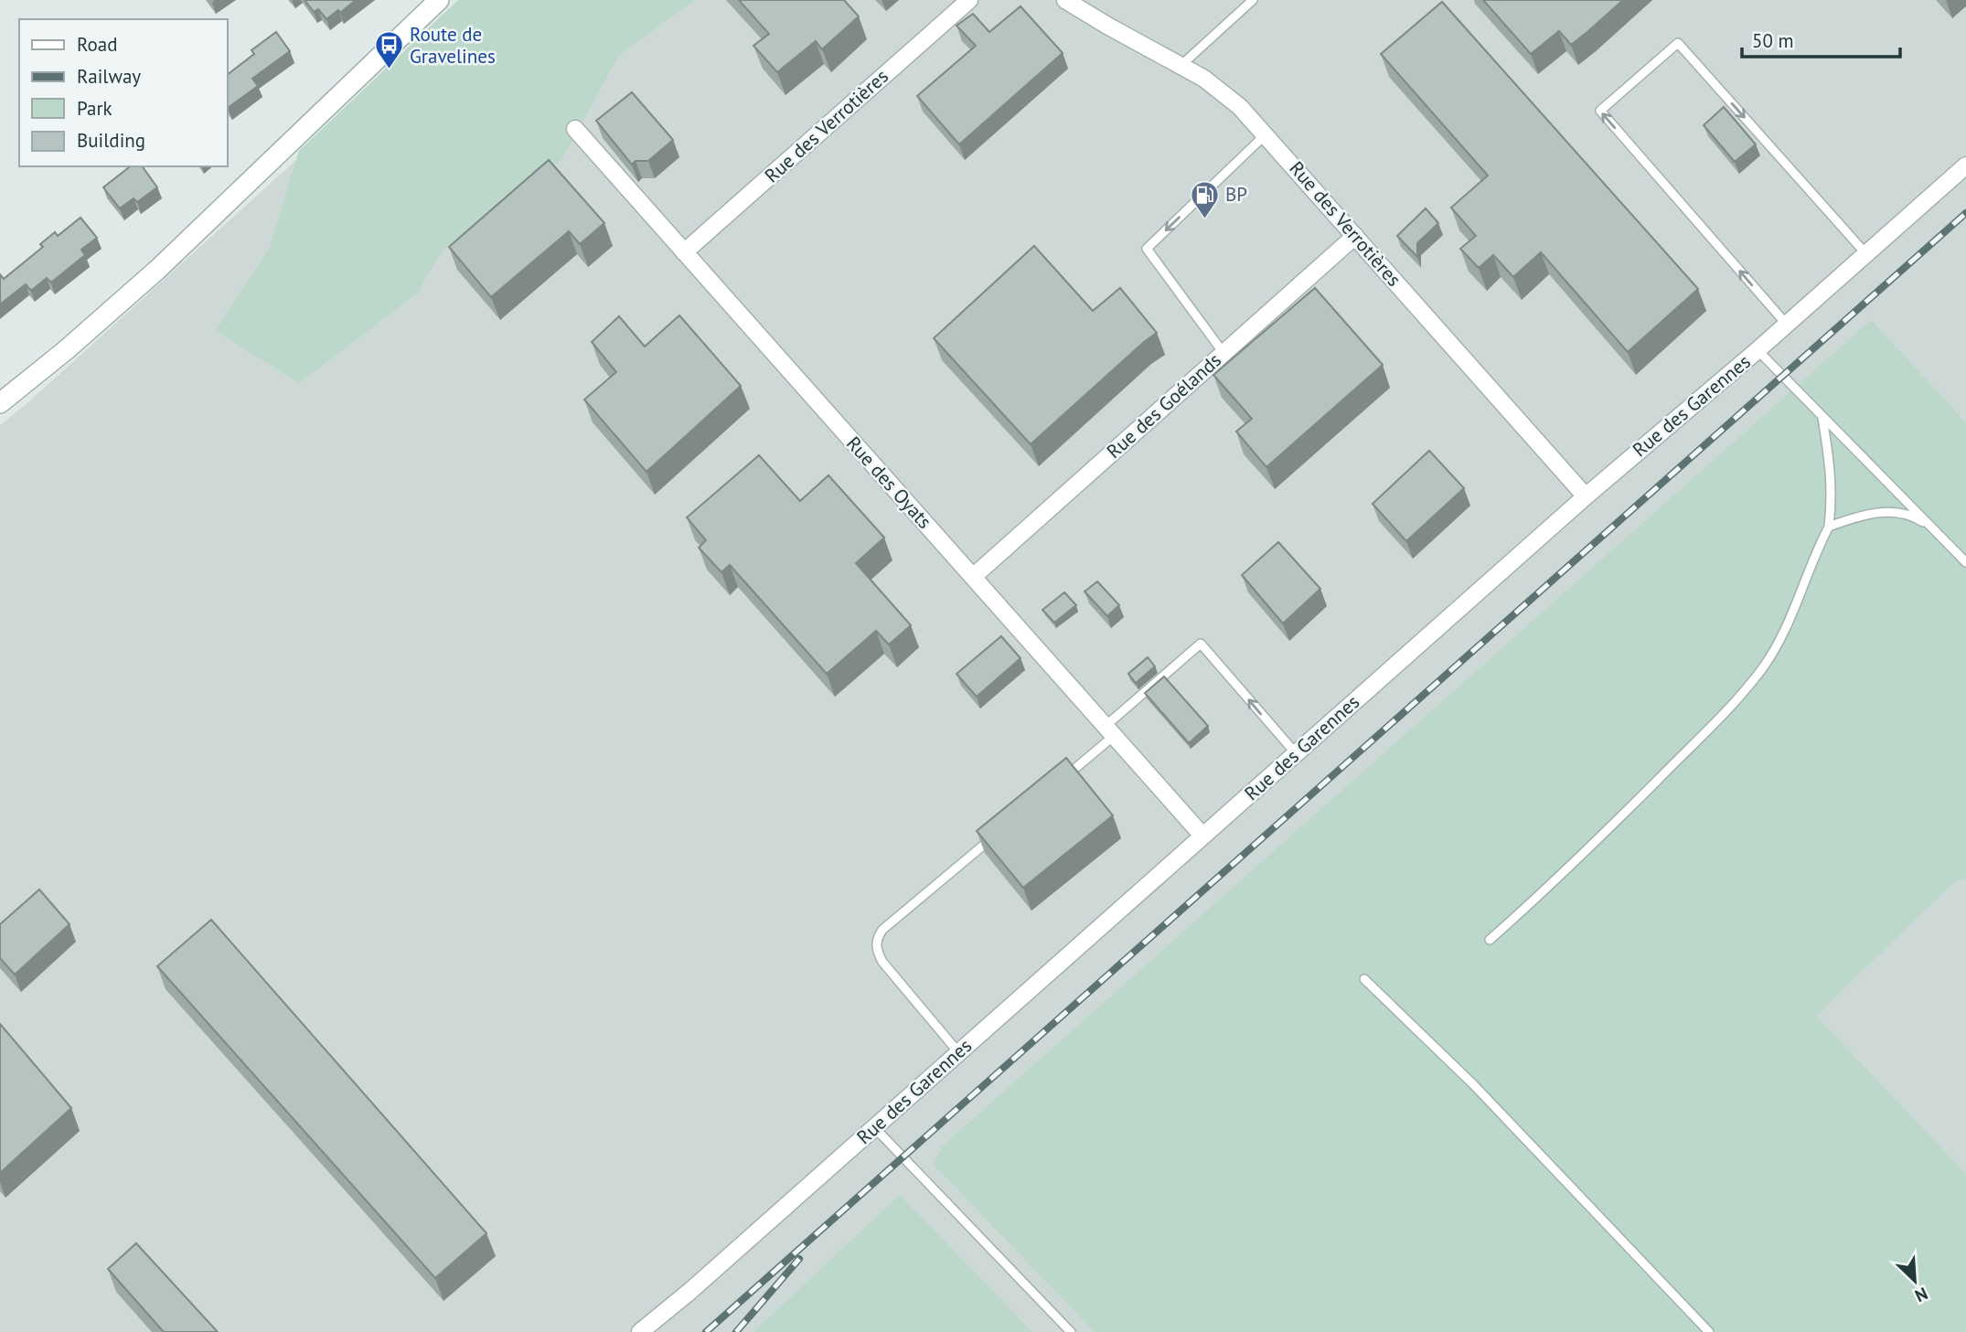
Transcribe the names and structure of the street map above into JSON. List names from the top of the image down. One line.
{"streets":{"street":["Rue des Verrotières","Rue des Goélands","Rue des Garennes","Rue des Oyats"]},"crossings":[["Rue des Verrotières","Rue des Goélands"],["Rue des Verrotières","Rue des Garennes"],["Rue des Verrotières","Rue des Oyats"],["Rue des Goélands","Rue des Oyats"],["Rue des Garennes","Rue des Oyats"]],"places":{"bus stop":["Route de Gravelines"],"fuel station":["BP"]},"legend":["Road","Railway","Park","Building"],"scale_bar":"50 m","north":"bottom right"}
